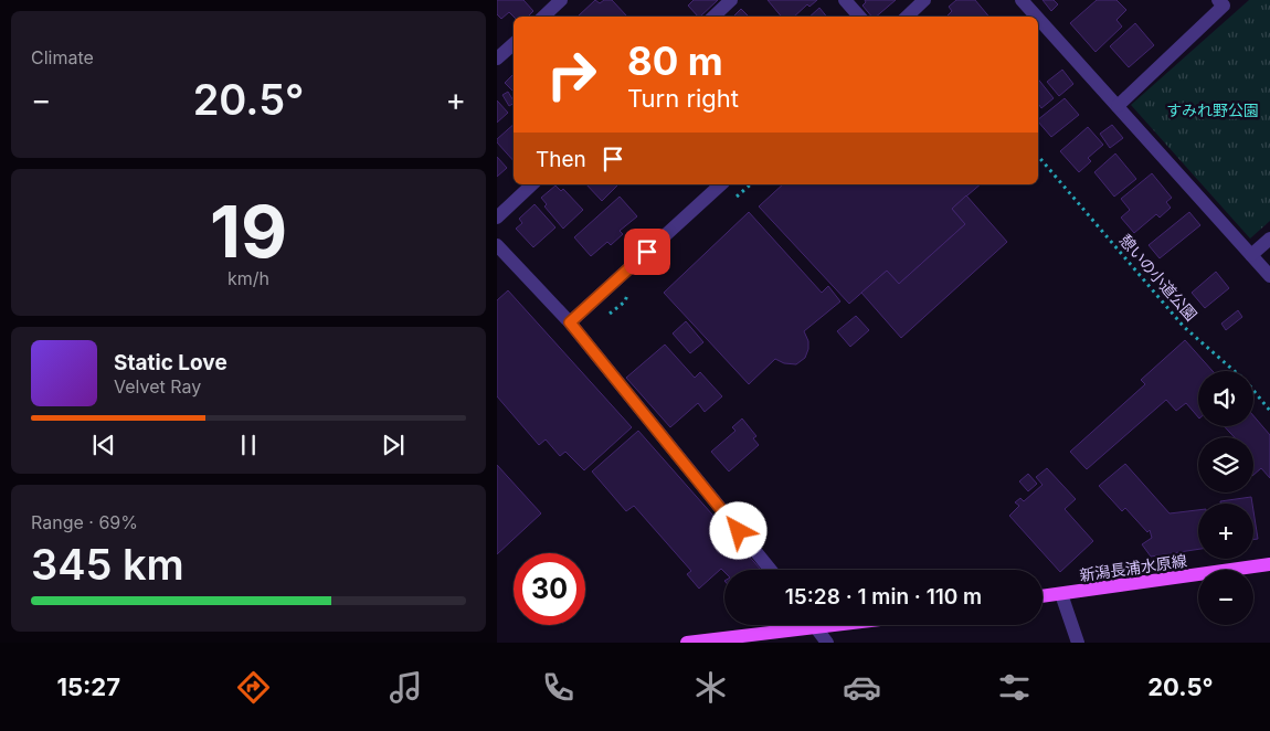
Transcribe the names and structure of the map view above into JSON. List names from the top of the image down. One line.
{"streets":{"main road":["新潟長浦水原線"],"path":["憩いの小道公園"]},"parks":["すみれ野公園"],"page":{"tile":["Climate",["19","km/h"],["Range · 69%","345 km"]],"turn":["80 m","Turn right"],"heat":["−","20.5°","+"],"then":"Then","song":["Static Love","Velvet Ray"],"map_buttons":["+","−"],"limit":"30","trip":"15:28 · 1 min · 110 m","tabs":["15:27","20.5°"]}}
